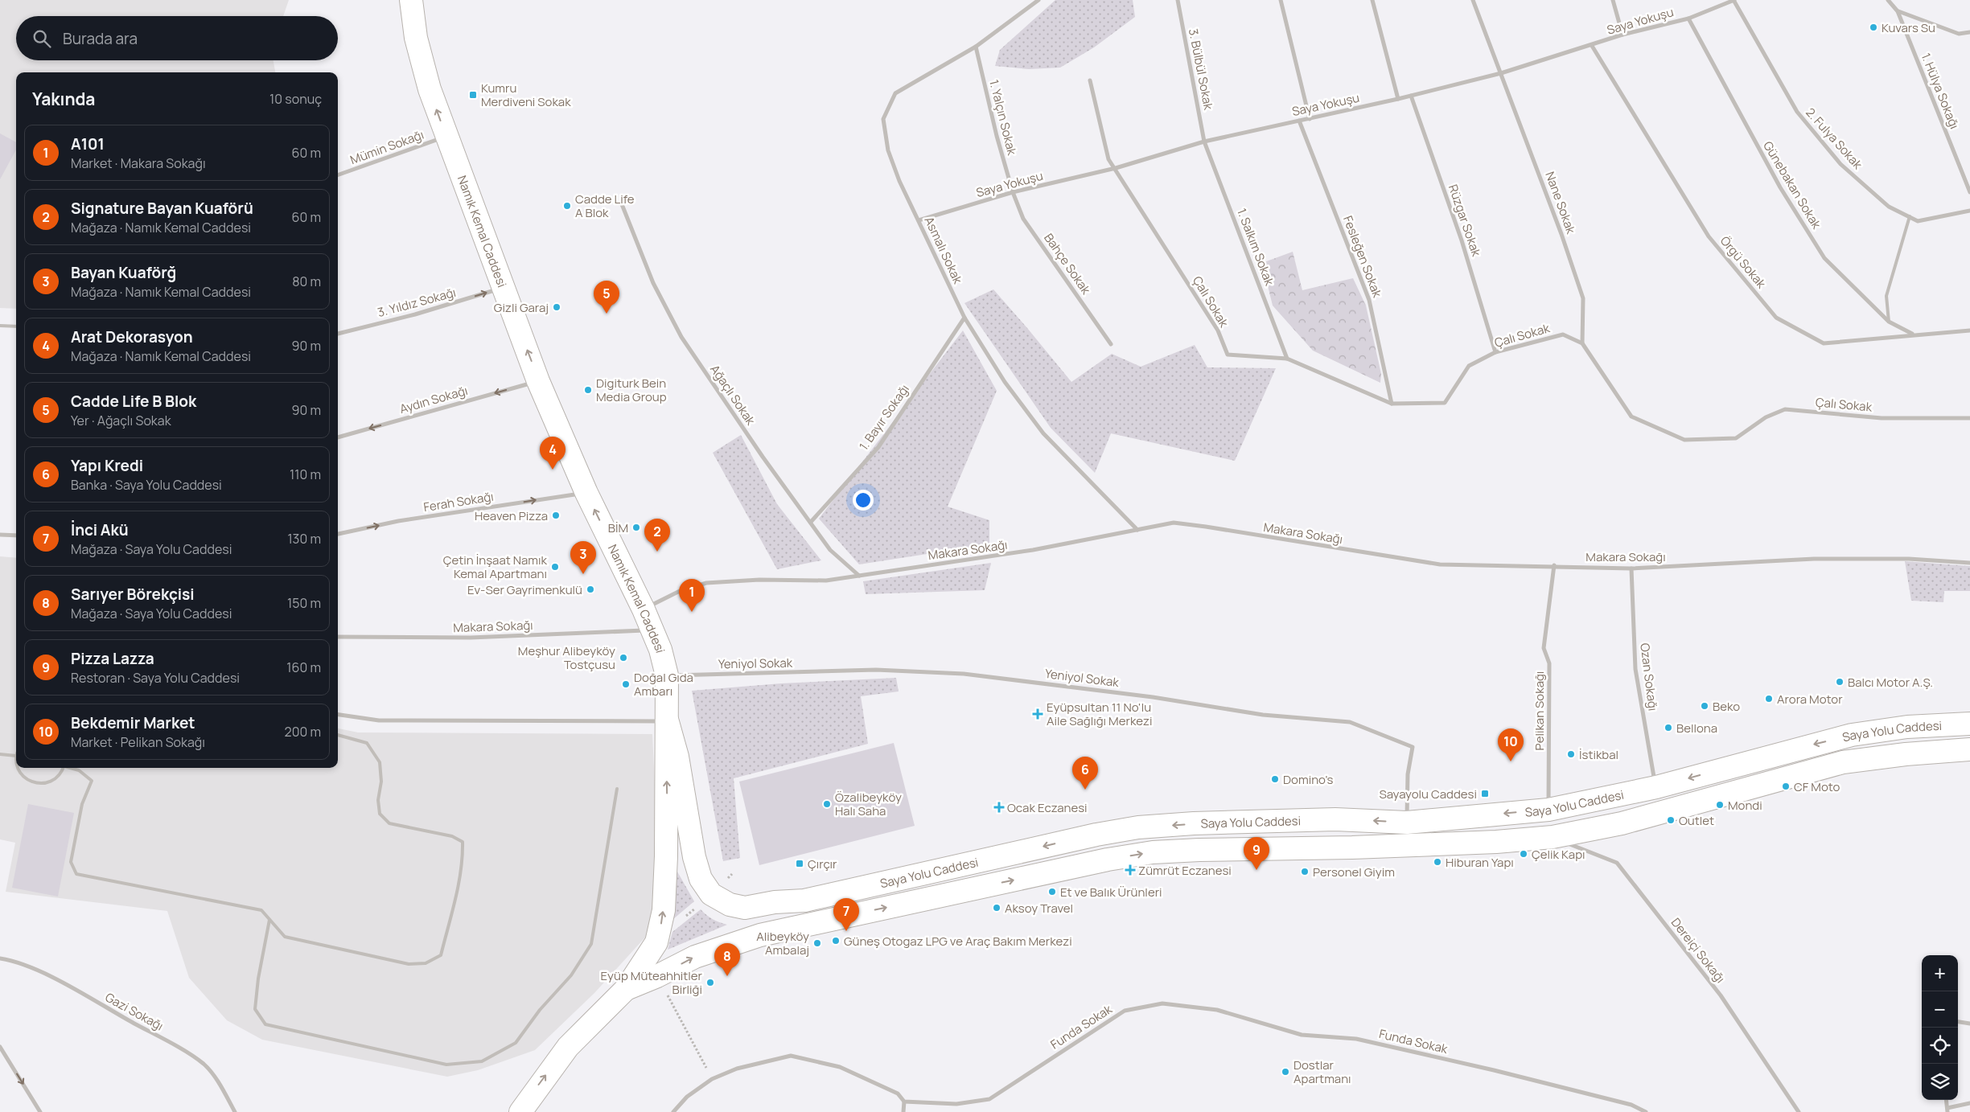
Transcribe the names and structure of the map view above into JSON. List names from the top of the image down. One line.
{"streets":{"main road":["Namık Kemal Caddesi","Saya Yolu Caddesi"],"street":["Saya Yokuşu","3. Bülbül Sokak","1. Hülya Sokağı","1. Yalçın Sokak","2. Fulya Sokak","Mümin Sokağı","Günebakan Sokak","Nane Sokak","Rüzgar Sokak","1. Salkım Sokak","Asmalı Sokak","Fesleğen Sokak","Örgü Sokak","Bahçe Sokak","Çalı Sokak","3. Yıldız Sokağı","Ağaçlı Sokak","Aydın Sokağı","1. Bayır Sokağı","Ferah Sokağı","Makara Sokağı","Yeniyol Sokak","Ozan Sokağı","Pelikan Sokağı","Dereiçi Sokağı","Gazi Sokağı","Funda Sokak"]},"crossings":[["Saya Yokuşu","3. Bülbül Sokak"],["Saya Yokuşu","1. Yalçın Sokak"],["Saya Yokuşu","2. Fulya Sokak"],["Saya Yokuşu","Günebakan Sokak"],["Saya Yokuşu","Nane Sokak"],["Saya Yokuşu","Rüzgar Sokak"],["Saya Yokuşu","1. Salkım Sokak"],["Saya Yokuşu","Asmalı Sokak"],["Saya Yokuşu","Fesleğen Sokak"],["Saya Yokuşu","Örgü Sokak"],["Saya Yokuşu","Bahçe Sokak"],["Saya Yokuşu","Çalı Sokak"],["3. Bülbül Sokak","1. Salkım Sokak"],["1. Yalçın Sokak","Asmalı Sokak"],["1. Yalçın Sokak","Bahçe Sokak"],["Mümin Sokağı","Namık Kemal Caddesi"],["Günebakan Sokak","Örgü Sokak"],["Nane Sokak","Çalı Sokak"],["Rüzgar Sokak","Çalı Sokak"],["Namık Kemal Caddesi","3. Yıldız Sokağı"],["Namık Kemal Caddesi","Aydın Sokağı"],["Namık Kemal Caddesi","Ferah Sokağı"],["Namık Kemal Caddesi","Makara Sokağı"],["Namık Kemal Caddesi","Yeniyol Sokak"],["Namık Kemal Caddesi","Saya Yolu Caddesi"],["1. Salkım Sokak","Çalı Sokak"],["Asmalı Sokak","1. Bayır Sokağı"],["Asmalı Sokak","Makara Sokağı"],["Fesleğen Sokak","Çalı Sokak"],["Ağaçlı Sokak","1. Bayır Sokağı"],["Ağaçlı Sokak","Makara Sokağı"],["Makara Sokağı","Ozan Sokağı"],["Makara Sokağı","Pelikan Sokağı"],["Yeniyol Sokak","Saya Yolu Caddesi"],["Ozan Sokağı","Saya Yolu Caddesi"],["Pelikan Sokağı","Saya Yolu Caddesi"],["Saya Yolu Caddesi","Dereiçi Sokağı"]],"one_way":["Namık Kemal Caddesi","3. Yıldız Sokağı","Aydın Sokağı","Ferah Sokağı"],"places":{"other":["Kuvars Su","Cadde Life A Blok","Gizli Garaj","Digiturk Bein Media Group","Heaven Pizza","BİM","Çetin İnşaat Namık Kemal Apartmanı","Ev-Ser Gayrimenkulü","Meşhur Alibeyköy Tostçusu","Balcı Motor A.Ş.","Doğal Gıda Ambarı","Arora Motor","Beko","Bellona","İstikbal","Domino's","CF Moto","Özalibeyköy Halı Saha","Mondi","Outlet","Çelik Kapı","Hiburan Yapı","Personel Giyim","Et ve Balık Ürünleri","Aksoy Travel","Güneş Otogaz LPG ve Araç Bakım Merkezi","Alibeyköy Ambalaj","Eyüp Müteahhitler Birliği","Dostlar Apartmanı"],"transit":["Kumru Merdiveni Sokak","Sayayolu Caddesi","Çırçır"],"health":["Eyüpsultan 11 No'lu Aile Sağlığı Merkezi","Ocak Eczanesi","Zümrüt Eczanesi"]},"page":{"search":"Burada ara","heading":["Yakında","10 sonuç"],"list":[{"mark":"1","name":"A101","note":"Market · Makara Sokağı","value":"60 m"},{"mark":"2","name":"Signature Bayan Kuaförü","note":"Mağaza · Namık Kemal Caddesi","value":"60 m"},{"mark":"3","name":"Bayan Kuaförğ","note":"Mağaza · Namık Kemal Caddesi","value":"80 m"},{"mark":"4","name":"Arat Dekorasyon","note":"Mağaza · Namık Kemal Caddesi","value":"90 m"},{"mark":"5","name":"Cadde Life B Blok","note":"Yer · Ağaçlı Sokak","value":"90 m"},{"mark":"6","name":"Yapı Kredi","note":"Banka · Saya Yolu Caddesi","value":"110 m"},{"mark":"7","name":"İnci Akü","note":"Mağaza · Saya Yolu Caddesi","value":"130 m"},{"mark":"8","name":"Sarıyer Börekçisi","note":"Mağaza · Saya Yolu Caddesi","value":"150 m"},{"mark":"9","name":"Pizza Lazza","note":"Restoran · Saya Yolu Caddesi","value":"160 m"},{"mark":"10","name":"Bekdemir Market","note":"Market · Pelikan Sokağı","value":"200 m"}],"pins":["5","4","2","3","1","10","6","9","7","8"],"map_buttons":["+","−"]}}
